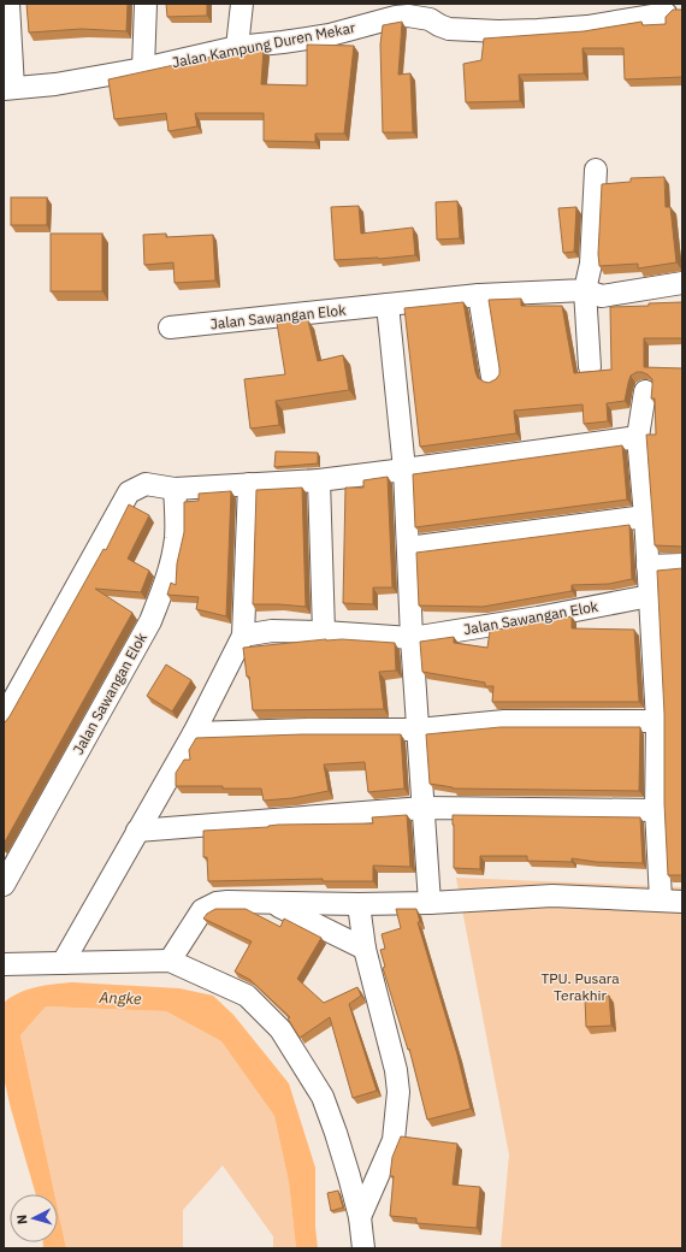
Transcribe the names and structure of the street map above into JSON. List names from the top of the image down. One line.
{"streets":{"street":["Jalan Kampung Duren Mekar","Jalan Sawangan Elok"]},"water":["Angke"],"parks":["TPU. Pusara Terakhir"],"north":"left"}
